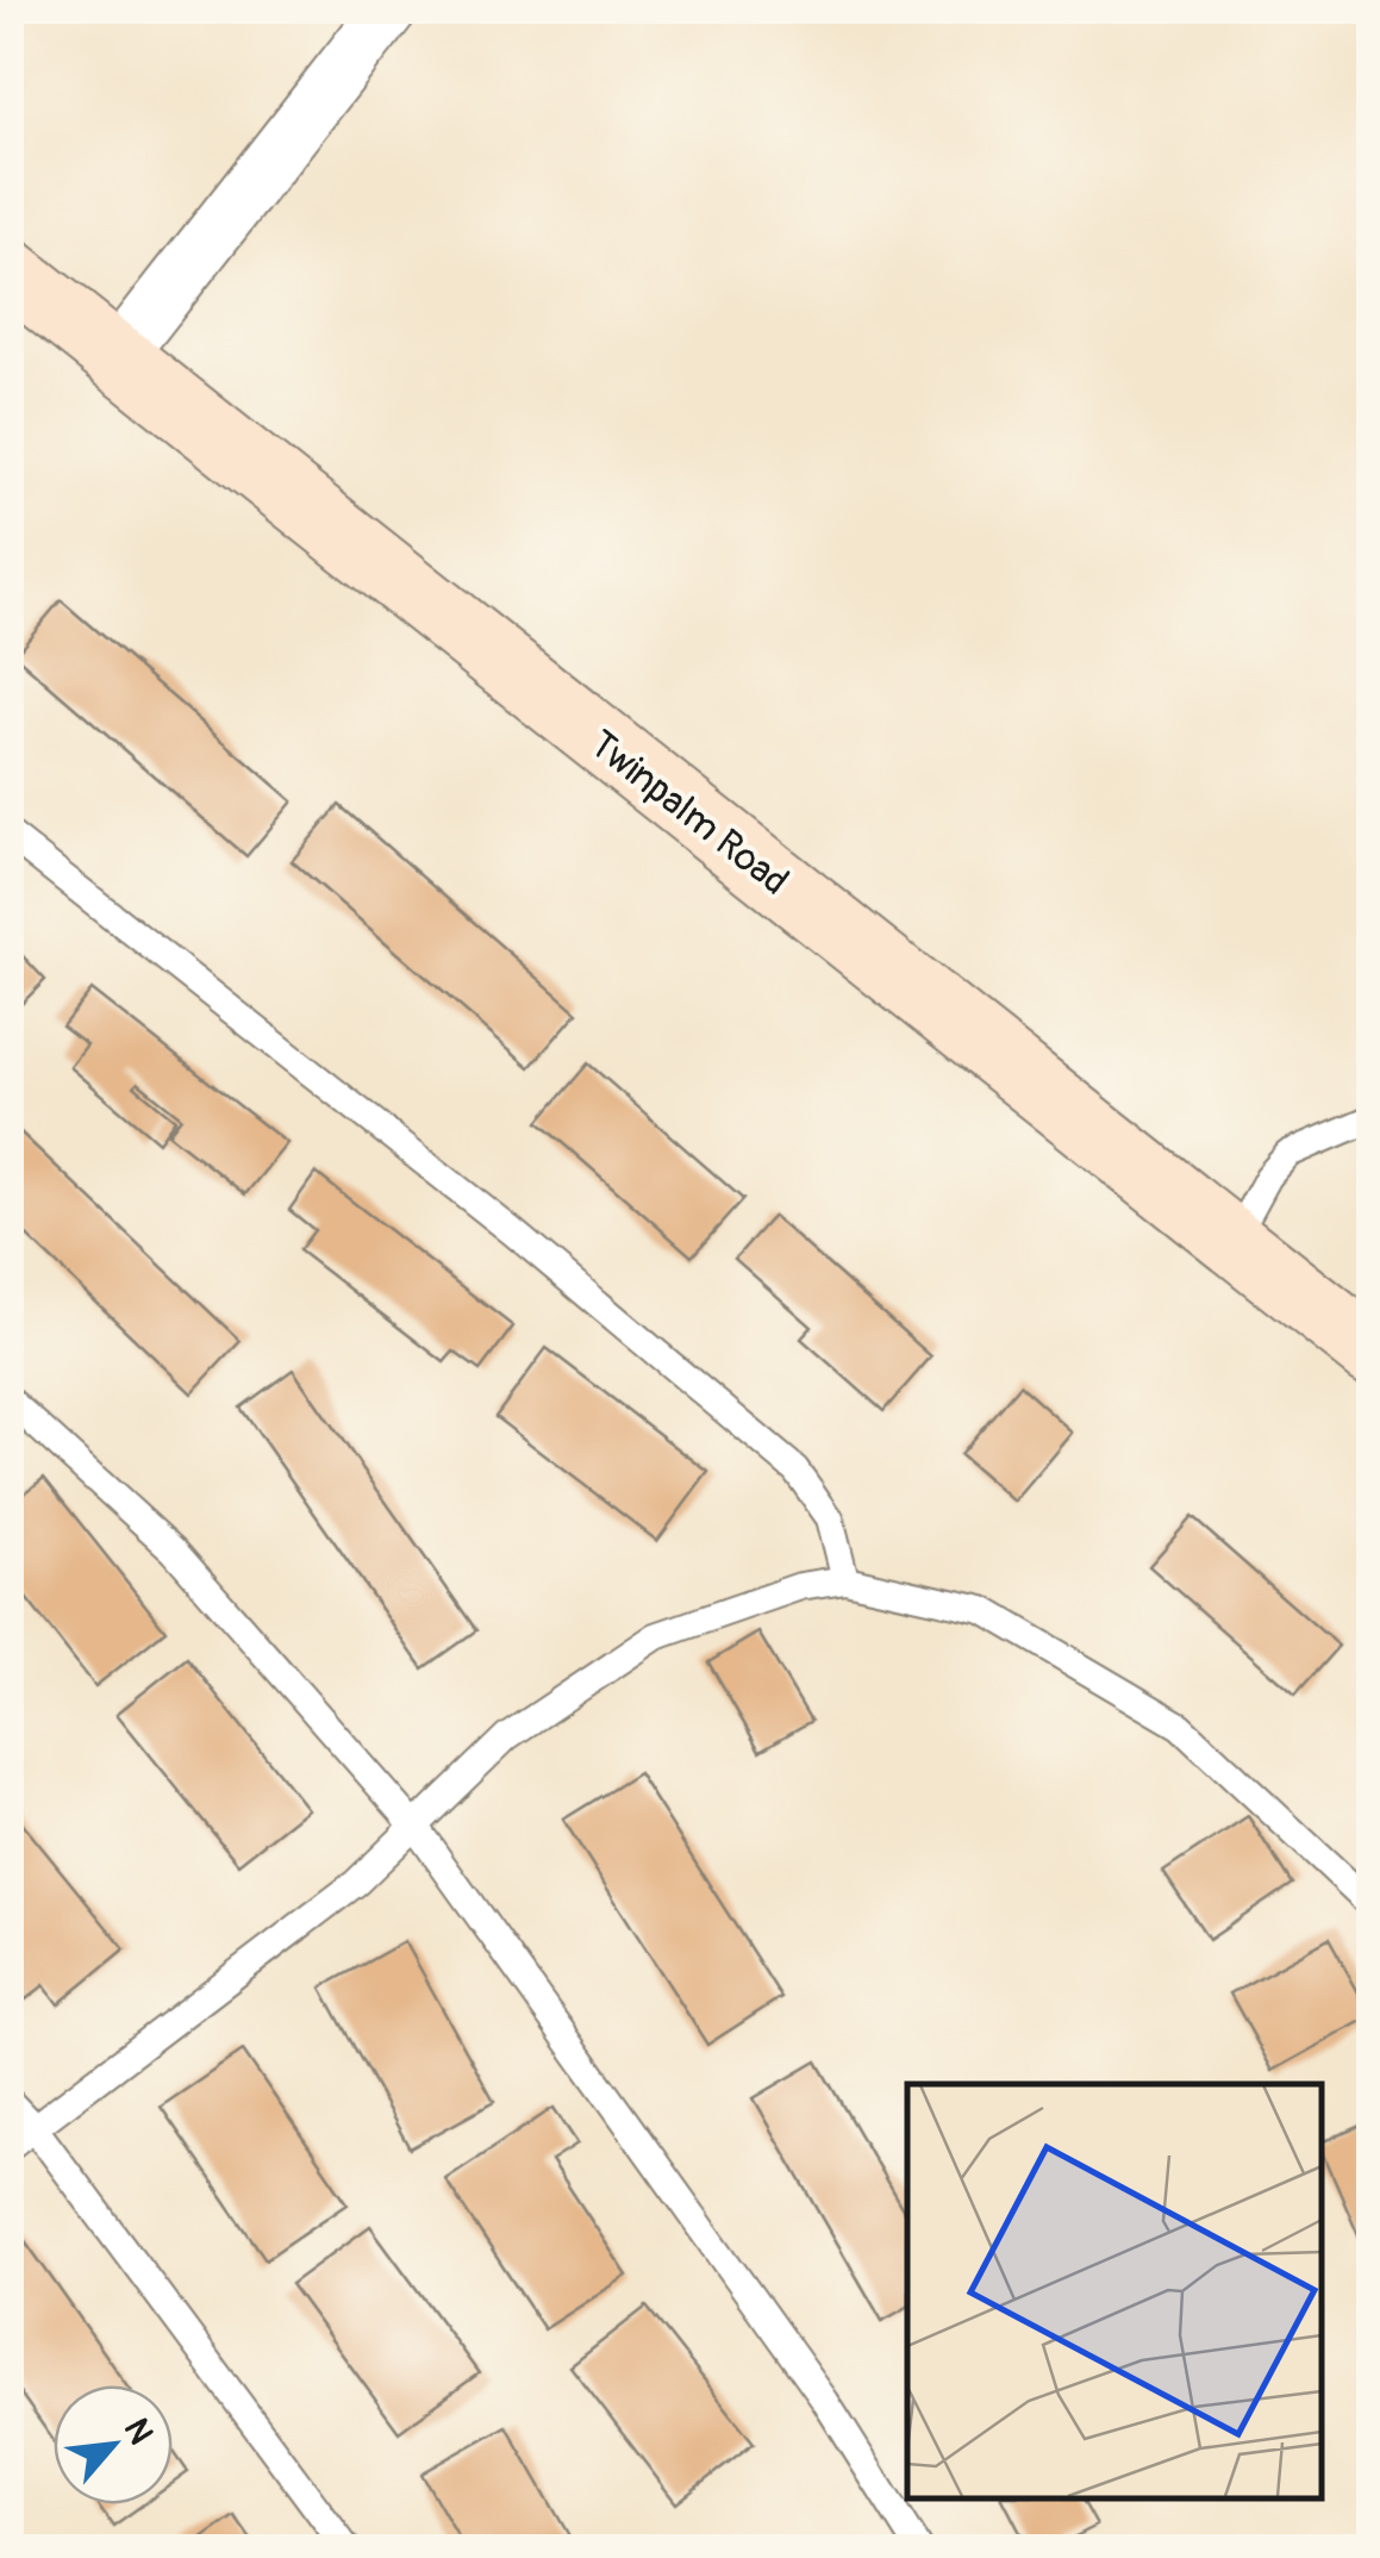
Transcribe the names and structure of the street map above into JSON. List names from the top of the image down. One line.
{"streets":{"main road":["Twinpalm Road"]},"north":"top right"}
